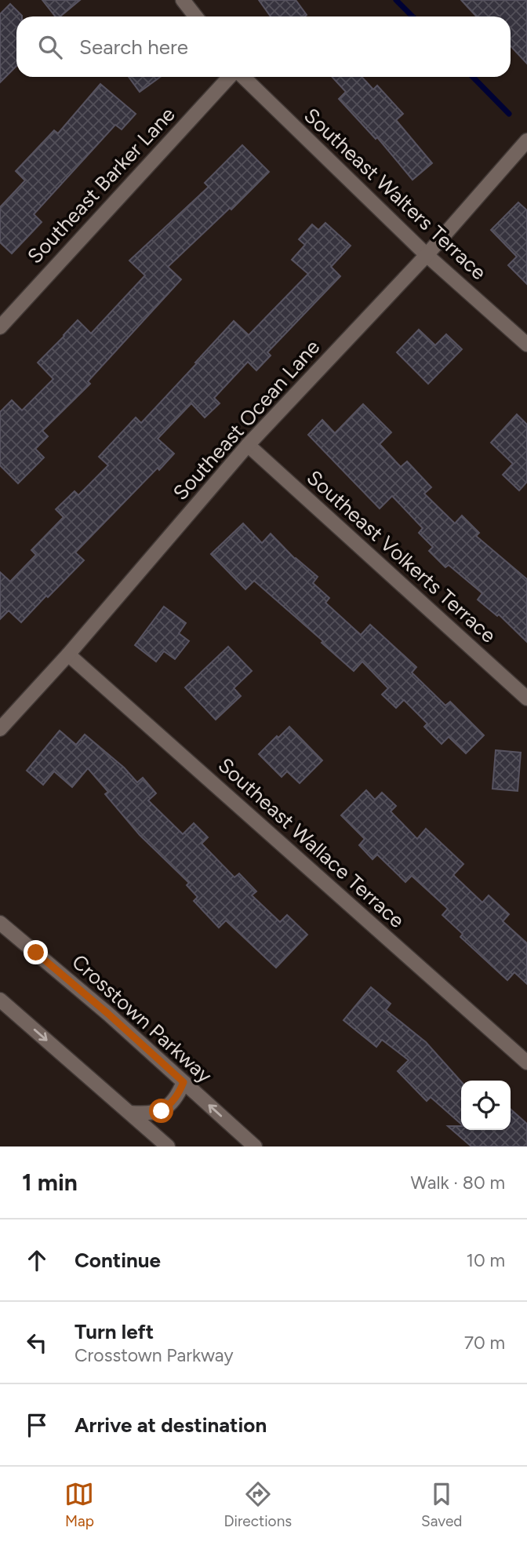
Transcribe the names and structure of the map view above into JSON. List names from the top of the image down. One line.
{"streets":{"street":["Southeast Barker Lane","Southeast Walters Terrace","Southeast Ocean Lane","Southeast Volkerts Terrace","Southeast Wallace Terrace","Crosstown Parkway"]},"crossings":[["Southeast Walters Terrace","Southeast Ocean Lane"],["Southeast Ocean Lane","Southeast Volkerts Terrace"],["Southeast Ocean Lane","Southeast Wallace Terrace"]],"page":{"search":"Search here","heading":["1 min","Walk · 80 m"],"list":[["Continue","10 m"],["Turn left","Crosstown Parkway","70 m"],"Arrive at destination"],"nav":["Map","Directions","Saved"]}}
